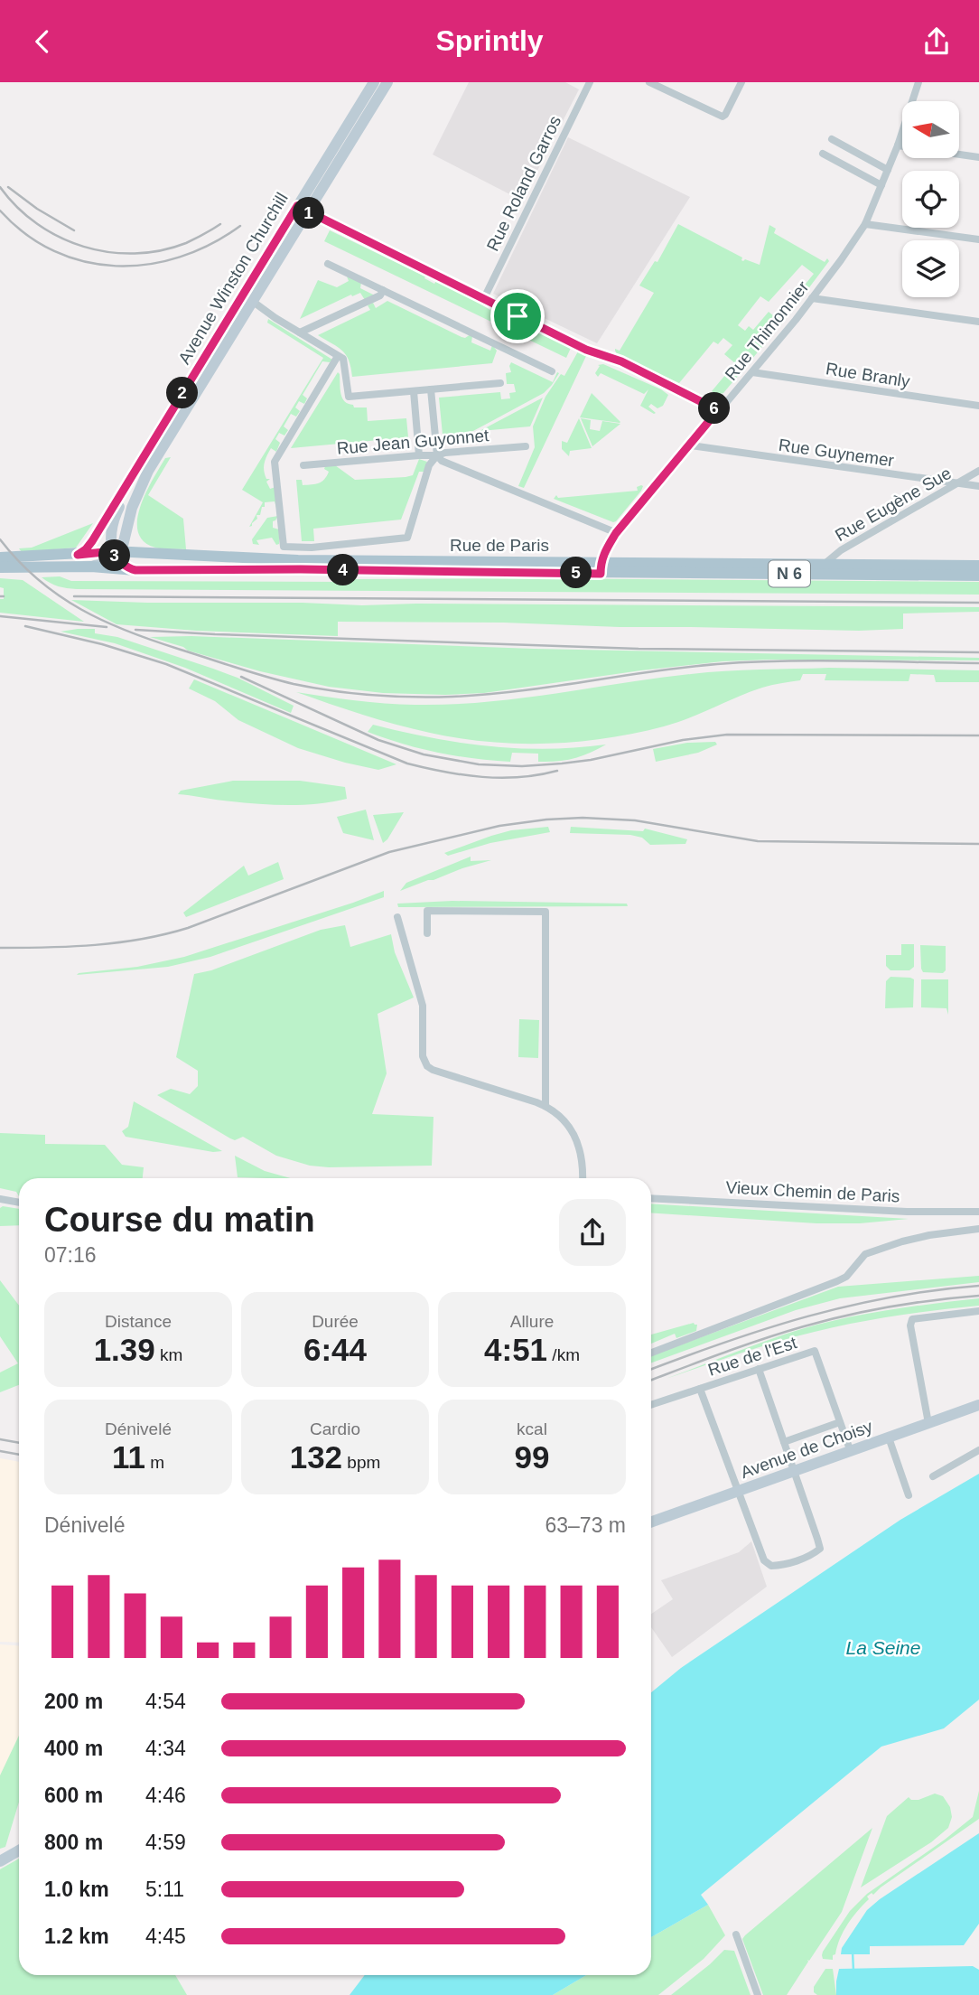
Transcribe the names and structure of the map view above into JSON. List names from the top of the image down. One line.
{"streets":{"main road":["Avenue Winston Churchill","Rue de Paris","N 6","Avenue de Choisy"],"street":["Rue Roland Garros","Rue Thimonnier","Rue Branly","Rue Jean Guyonnet","Rue Guynemer","Rue Eugène Sue","Vieux Chemin de Paris","Rue de l'Est"]},"crossings":[["Avenue Winston Churchill","Rue de Paris"],["Avenue Winston Churchill","N 6"],["Rue Thimonnier","Rue Branly"],["Rue Thimonnier","Rue Guynemer"],["Rue Thimonnier","Rue de Paris"],["Rue Guynemer","Rue Eugène Sue"],["Rue Eugène Sue","Rue de Paris"],["Rue de Paris","N 6"]],"water":["La Seine"],"north":"left","page":{"header":"Sprintly","pins":["1","2","6","3","4","5"],"heading":["Course du matin","07:16"],"stats":[["Distance","1.39 km"],["Durée","6:44"],["Allure","4:51 /km"],["Dénivelé","11 m"],["Cardio","132 bpm"],["kcal","99"]],"chart":["Dénivelé","63–73 m"],"list":[{"name":"200 m","note":"4:54"},{"name":"400 m","note":"4:34"},{"name":"600 m","note":"4:46"},{"name":"800 m","note":"4:59"},{"name":"1.0 km","note":"5:11"},{"name":"1.2 km","note":"4:45"}]}}
